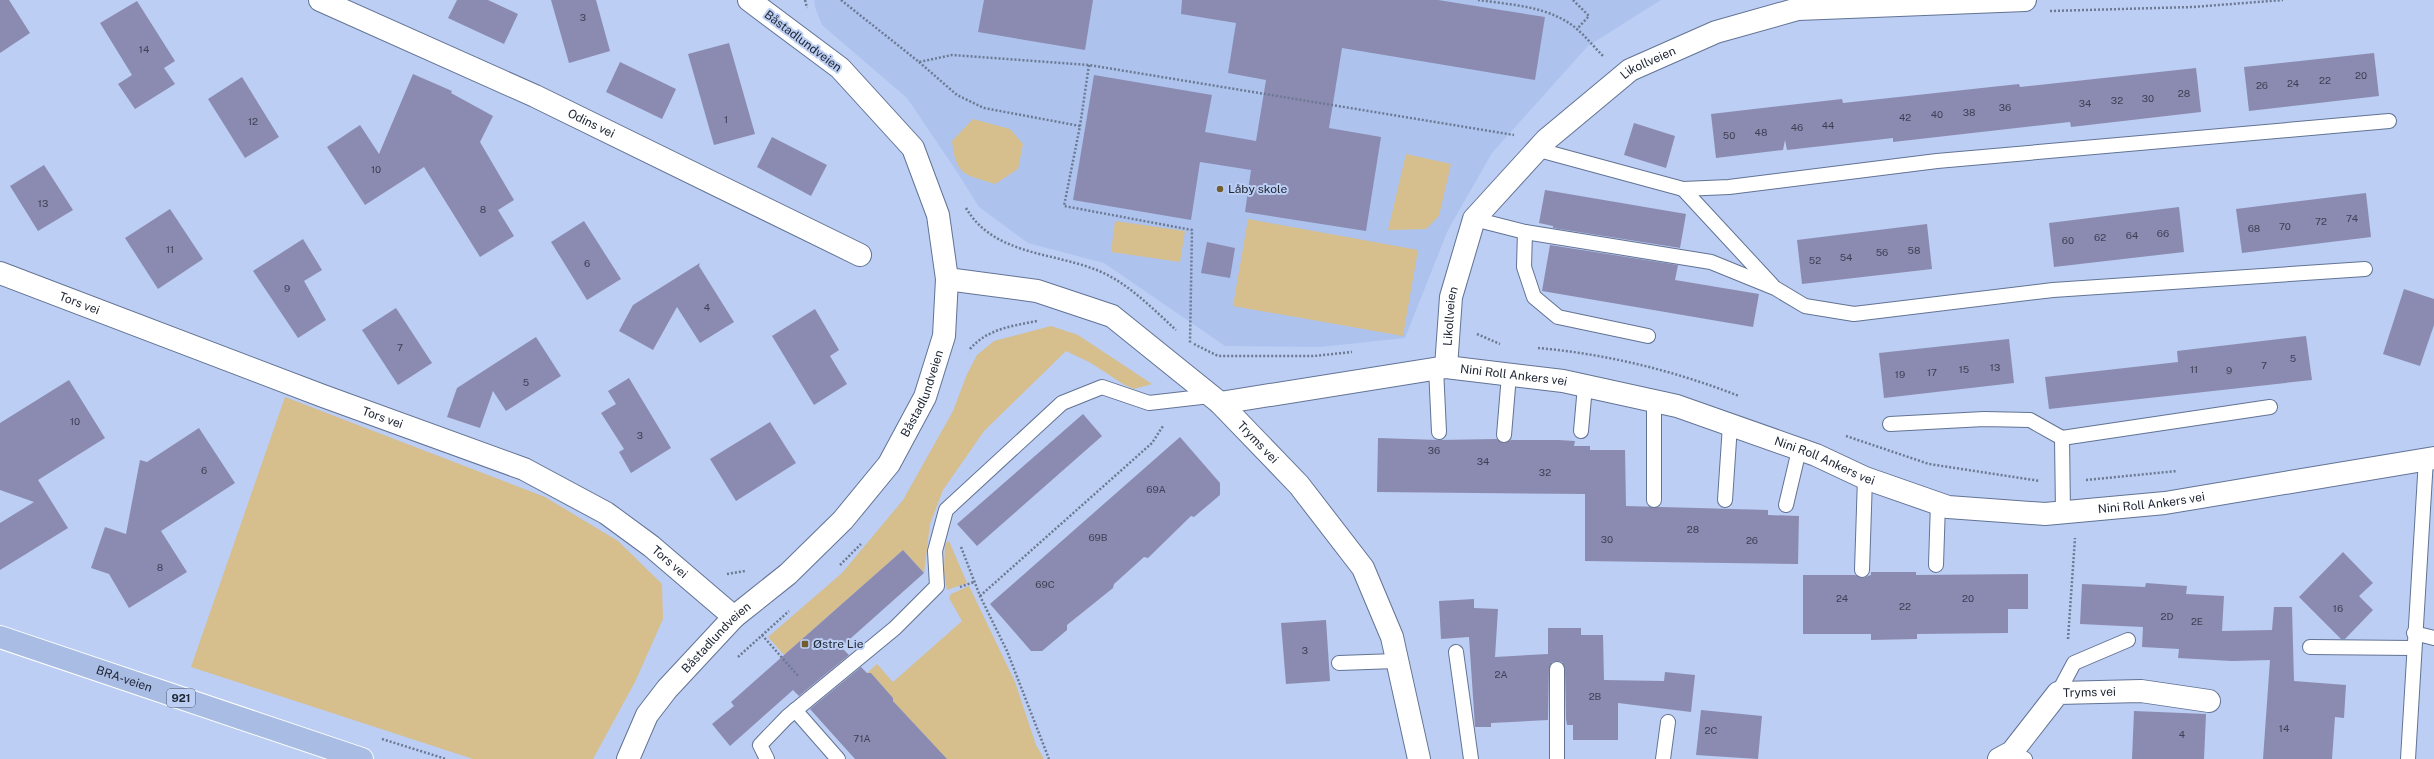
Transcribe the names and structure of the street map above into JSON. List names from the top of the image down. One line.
{"streets":{"main road":["BRA-veien","921"],"street":["Båstadlundveien","Likollveien","Odins vei","Tors vei","Nini Roll Ankers vei","Tryms vei"]},"crossings":[["Båstadlundveien","Tors vei"],["Båstadlundveien","Tryms vei"],["Likollveien","Nini Roll Ankers vei"],["Nini Roll Ankers vei","Tryms vei"]],"places":{"other":["Låby skole"],"transit":["Østre Lie"]},"house_numbers":["3","14","20","22","24","26","28","30","32","34","36","38","40","42","1","12","44","46","48","50","10","13","8","74","72","70","68","66","64","62","60","11","58","56","54","52","6","9","4","7","5","7","13","15","11","9","17","19","5","10","3","36","34","6","32","69A","28","69B","30","26","8","69C","24","20","22","16","2D","2E","3","2A","2B","14","2C","4","71A"]}
